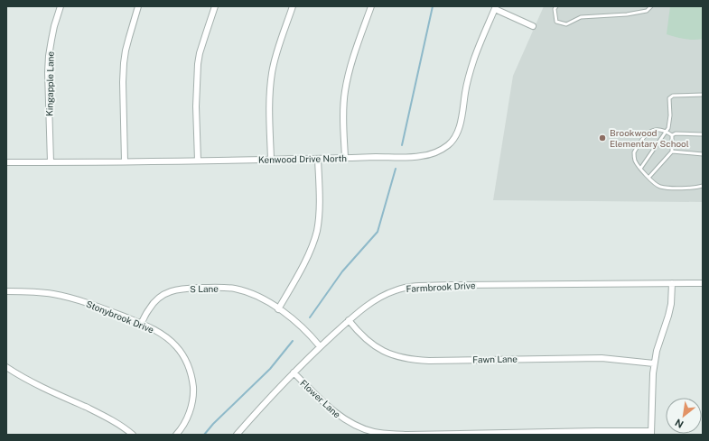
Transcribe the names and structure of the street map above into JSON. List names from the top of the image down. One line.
{"streets":{"street":["Kingapple Lane","Kenwood Drive North","Farmbrook Drive","S Lane","Stonybrook Drive","Fawn Lane","Flower Lane"]},"crossings":[["Kingapple Lane","Kenwood Drive North"],["Farmbrook Drive","S Lane"],["Farmbrook Drive","Fawn Lane"],["Farmbrook Drive","Flower Lane"],["S Lane","Stonybrook Drive"]],"places":["Brookwood Elementary School"],"north":"bottom left"}
